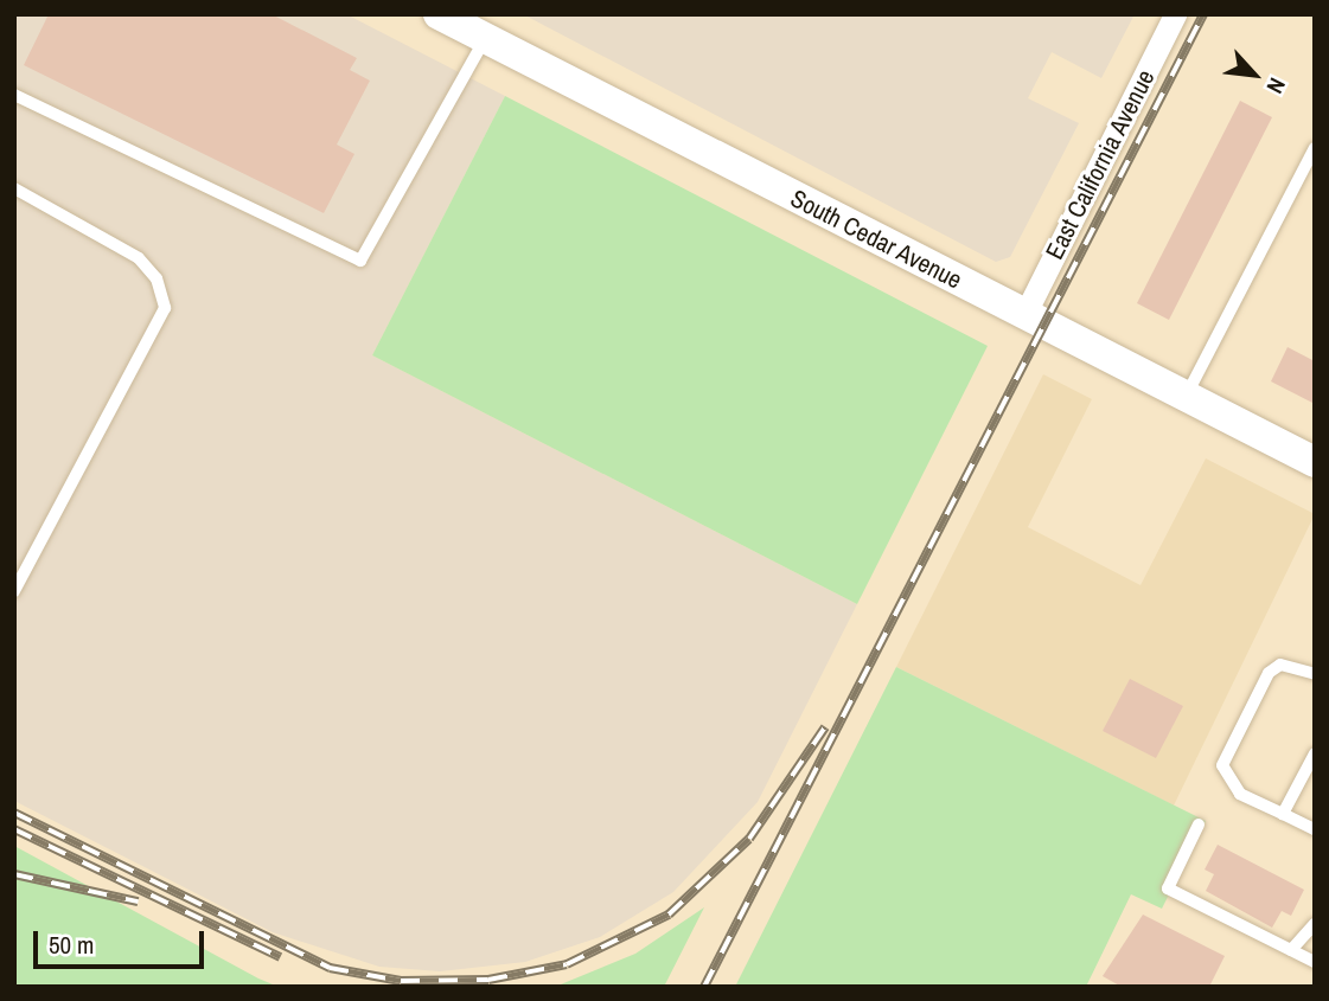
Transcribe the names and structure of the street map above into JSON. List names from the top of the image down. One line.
{"streets":{"main road":["South Cedar Avenue"],"street":["East California Avenue"]},"crossings":[["East California Avenue","South Cedar Avenue"]],"scale_bar":"50 m","north":"bottom right"}
